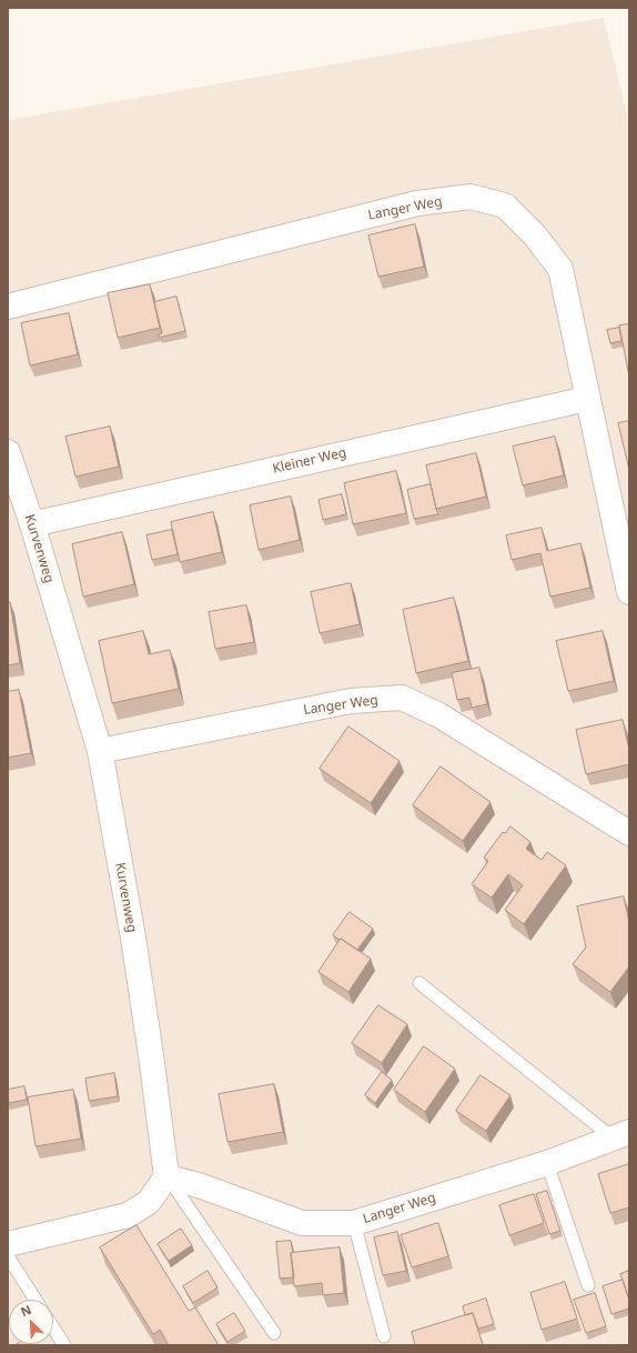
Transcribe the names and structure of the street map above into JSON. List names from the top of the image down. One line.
{"streets":{"street":["Langer Weg","Kleiner Weg","Kurvenweg"]},"crossings":[["Langer Weg","Kleiner Weg"],["Langer Weg","Kurvenweg"],["Kleiner Weg","Kurvenweg"]],"north":"top left"}
